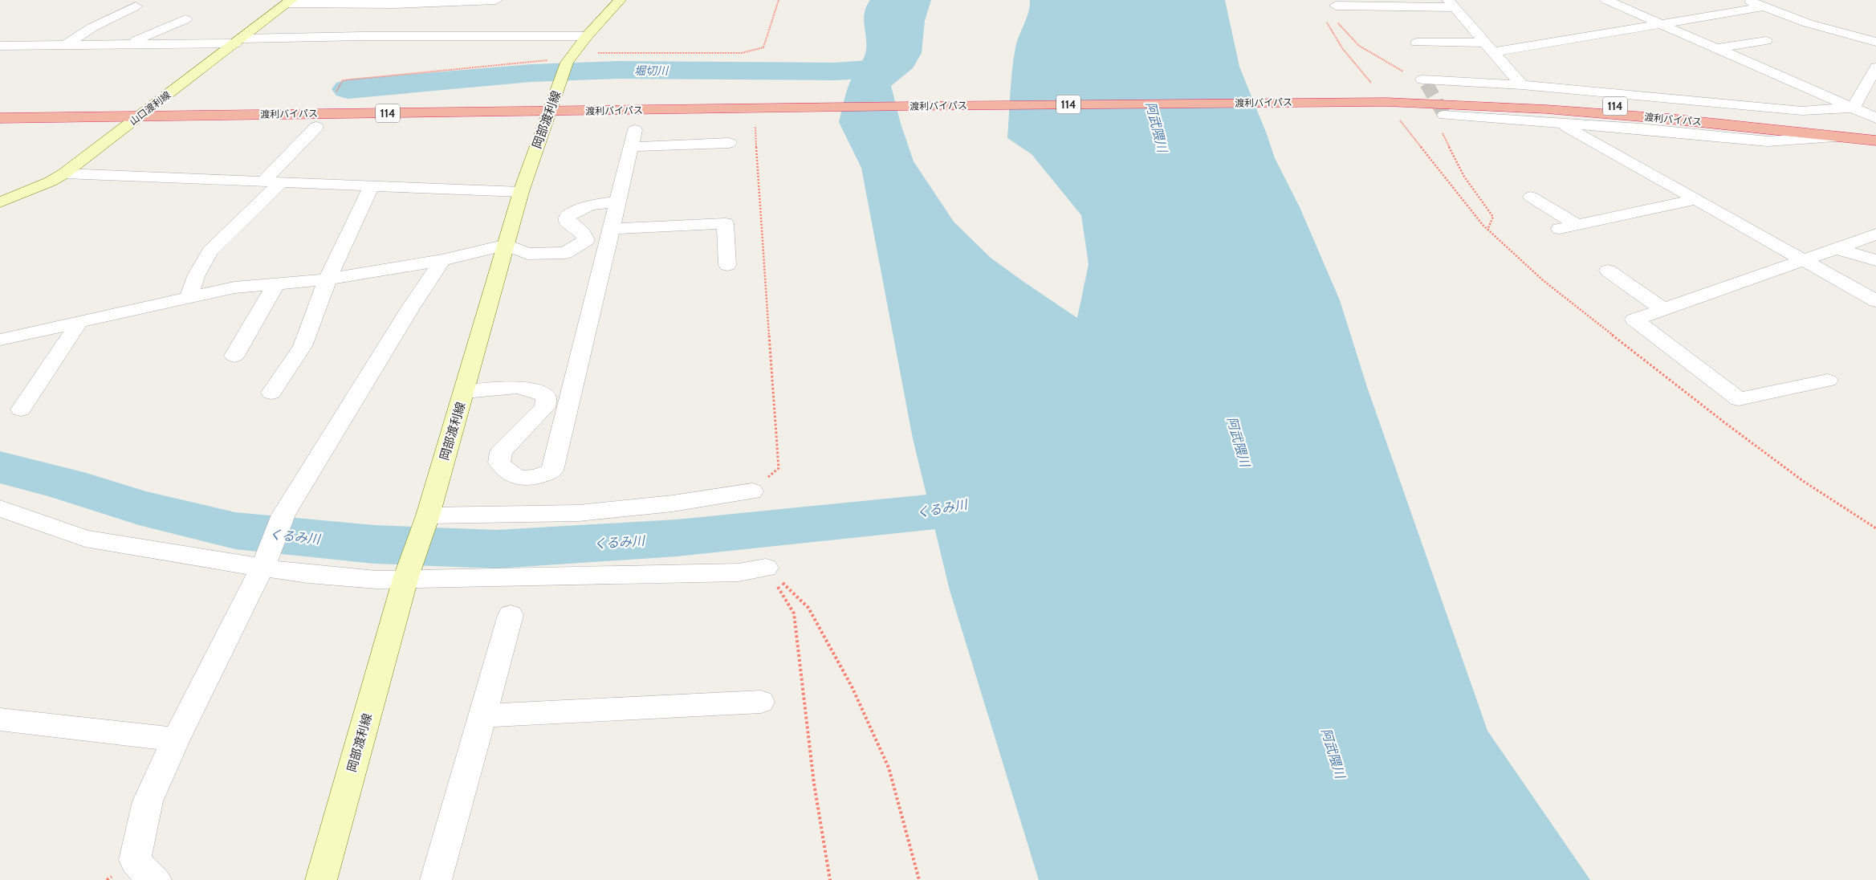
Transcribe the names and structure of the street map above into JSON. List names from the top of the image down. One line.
{"streets":{"highway":["渡利バイパス","114"],"main road":["山口渡利線","岡部渡利線"]},"crossings":[["渡利バイパス","山口渡利線"],["渡利バイパス","岡部渡利線"]],"water":["堀切川","阿武隈川","くるみ川"]}
